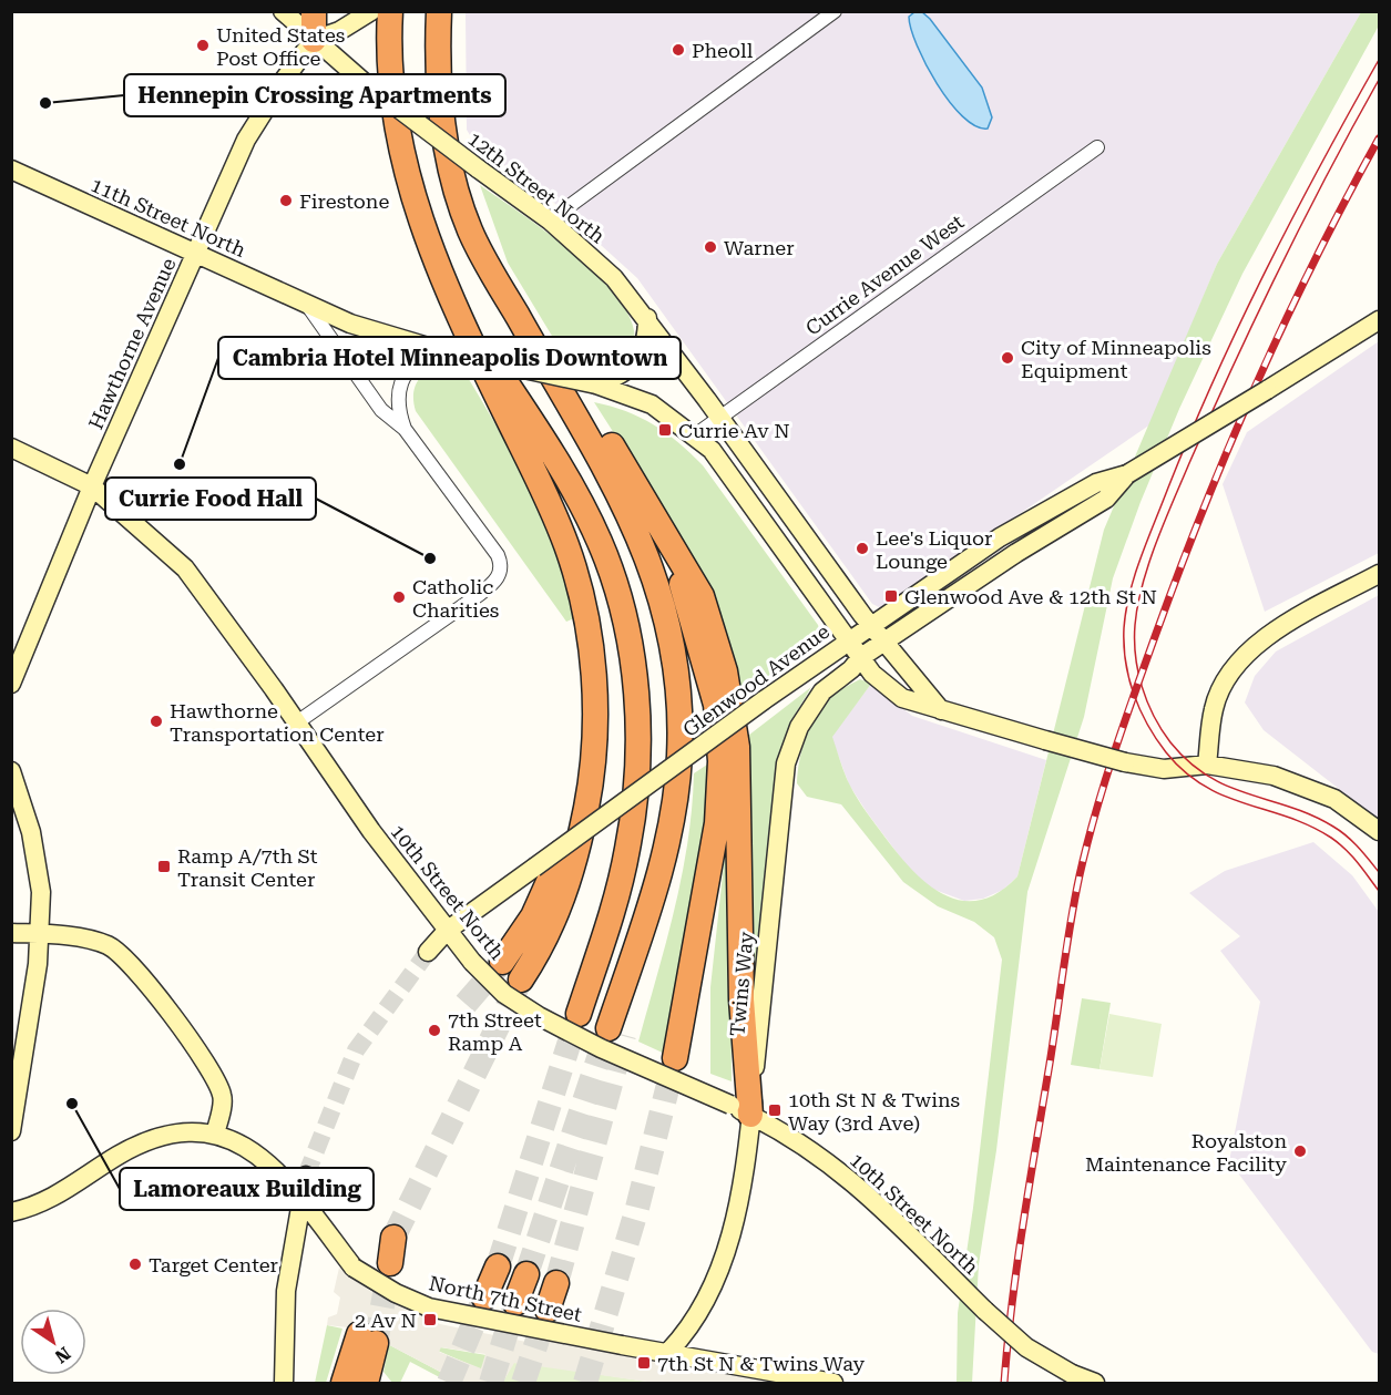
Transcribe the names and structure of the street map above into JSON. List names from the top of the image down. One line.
{"streets":{"street":["12th Street North","11th Street North","Currie Avenue West","Hawthorne Avenue","Glenwood Avenue","10th Street North","Twins Way","North 7th Street"]},"crossings":[["12th Street North","Currie Avenue West"],["12th Street North","Hawthorne Avenue"],["12th Street North","Glenwood Avenue"],["12th Street North","Twins Way"],["11th Street North","Hawthorne Avenue"],["11th Street North","10th Street North"],["Hawthorne Avenue","10th Street North"],["Glenwood Avenue","10th Street North"],["Glenwood Avenue","Twins Way"],["10th Street North","Twins Way"],["Twins Way","North 7th Street"]],"places":{"other":["United States Post Office","Pheoll","Hennepin Crossing Apartments","Firestone","Warner","City of Minneapolis Equipment","Cambria Hotel Minneapolis Downtown","Lee's Liquor Lounge","Currie Food Hall","Catholic Charities","Hawthorne Transportation Center","7th Street Ramp A","Lamoreaux Building","Royalston Maintenance Facility","Target Center"],"transit":["Currie Av N","Glenwood Ave & 12th St N","Ramp A/7th St Transit Center","10th St N & Twins Way (3rd Ave)","2 Av N","7th St N & Twins Way"]},"north":"bottom right"}
